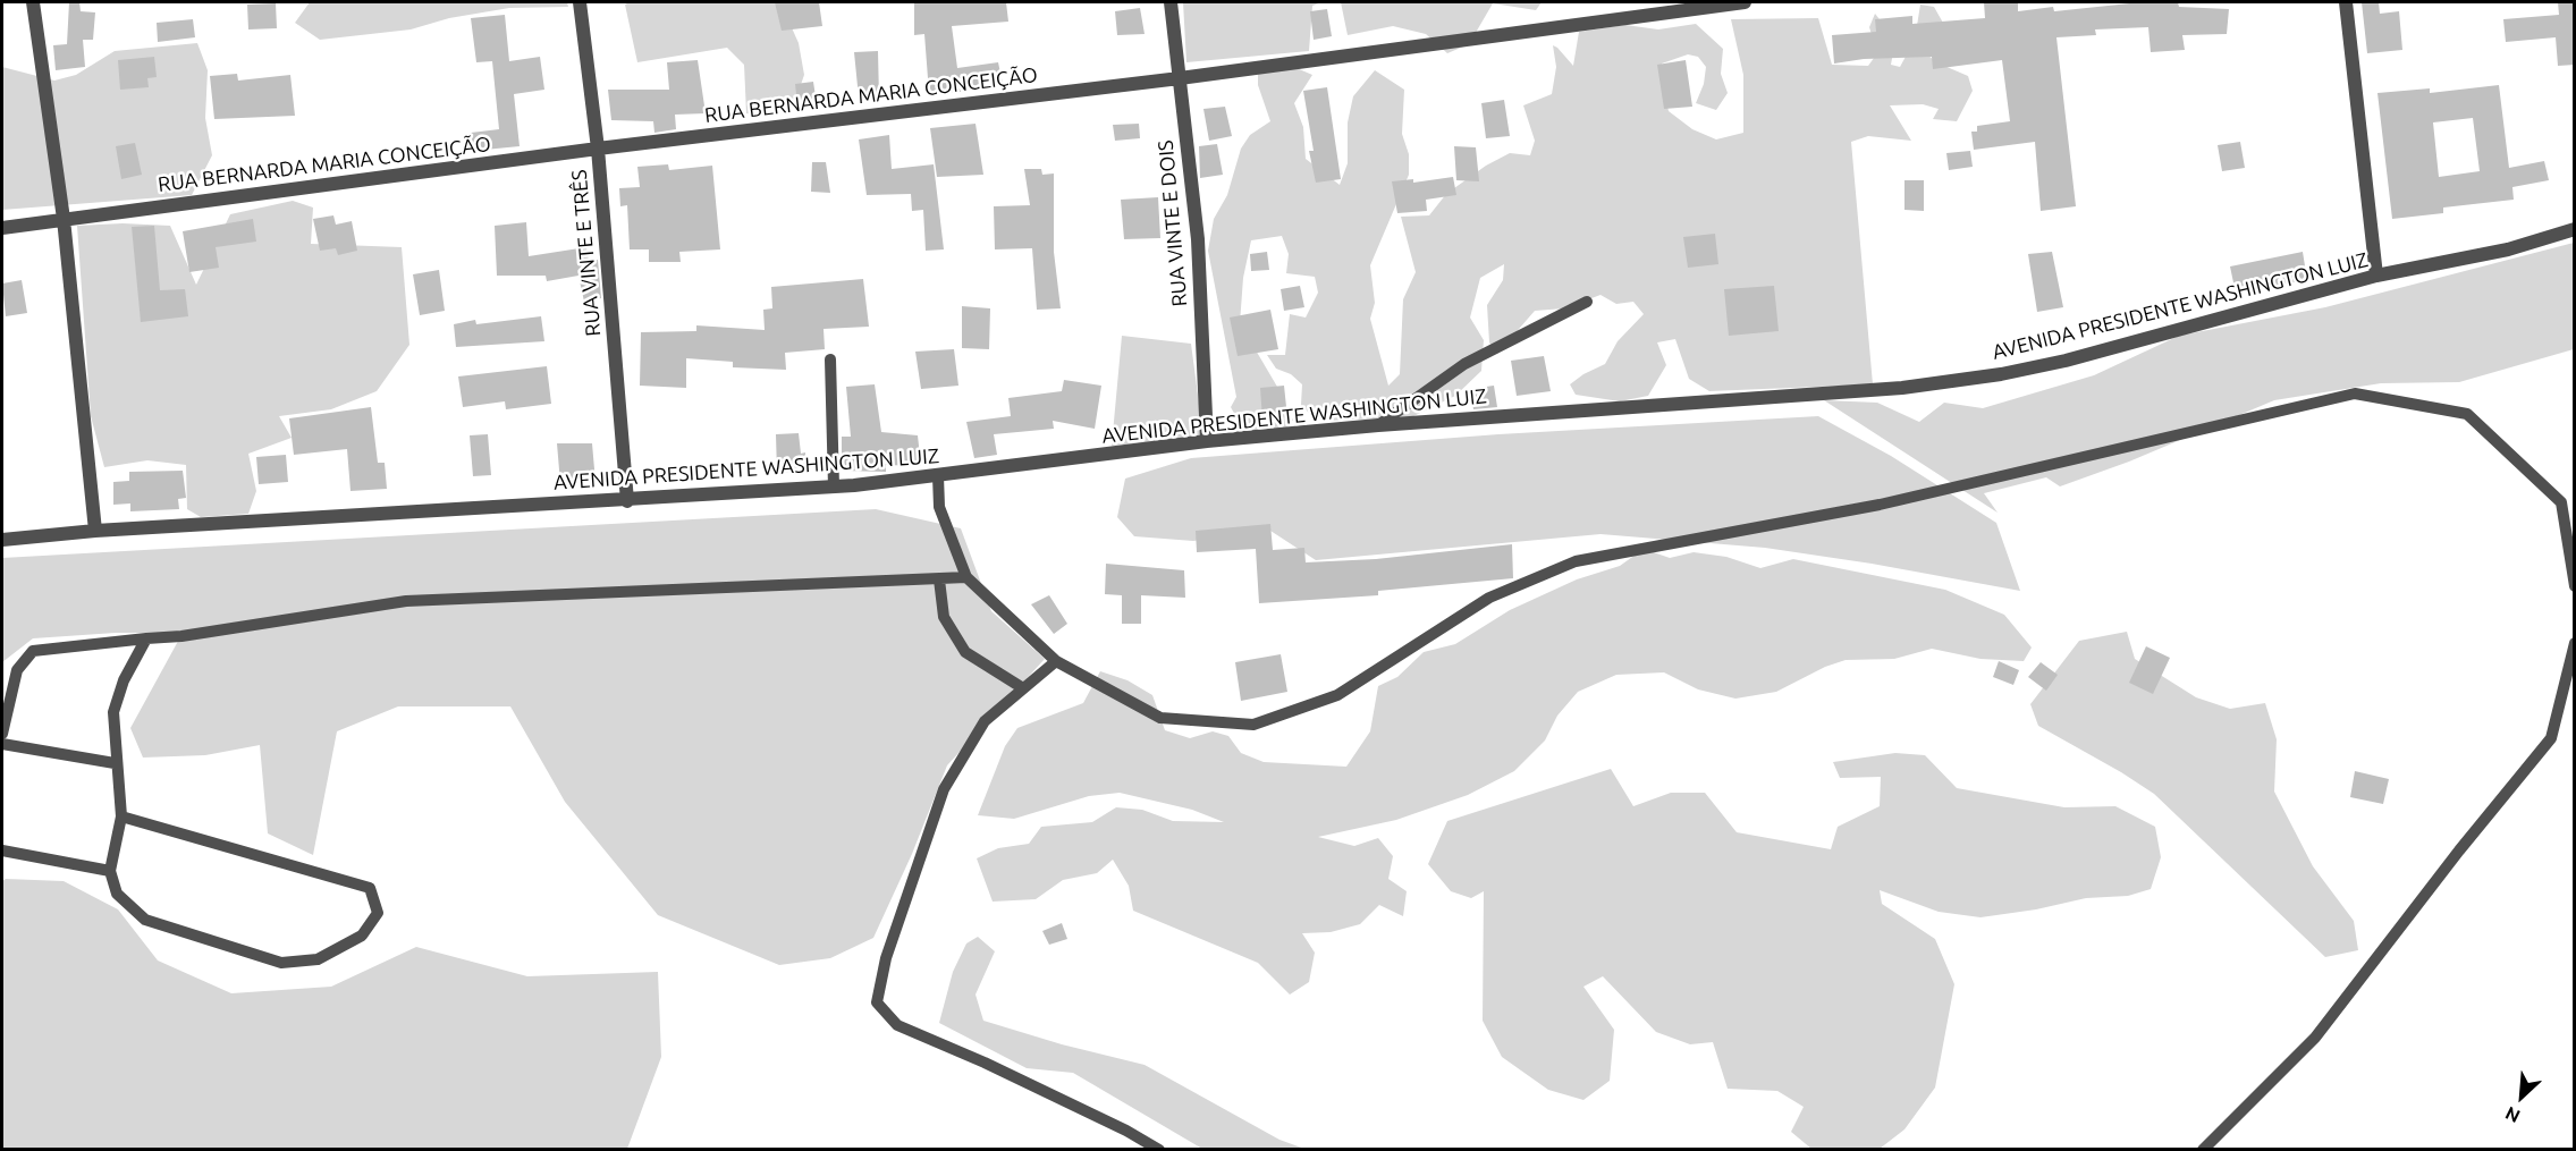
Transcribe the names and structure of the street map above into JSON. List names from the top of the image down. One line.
{"streets":{"street":["RUA BERNARDA MARIA CONCEIÇÃO","RUA VINTE E DOIS","RUA VINTE E TRÊS","AVENIDA PRESIDENTE WASHINGTON LUIZ"]},"crossings":[["RUA BERNARDA MARIA CONCEIÇÃO","RUA VINTE E DOIS"],["RUA BERNARDA MARIA CONCEIÇÃO","RUA VINTE E TRÊS"],["RUA VINTE E DOIS","AVENIDA PRESIDENTE WASHINGTON LUIZ"],["RUA VINTE E TRÊS","AVENIDA PRESIDENTE WASHINGTON LUIZ"]],"north":"bottom left"}
